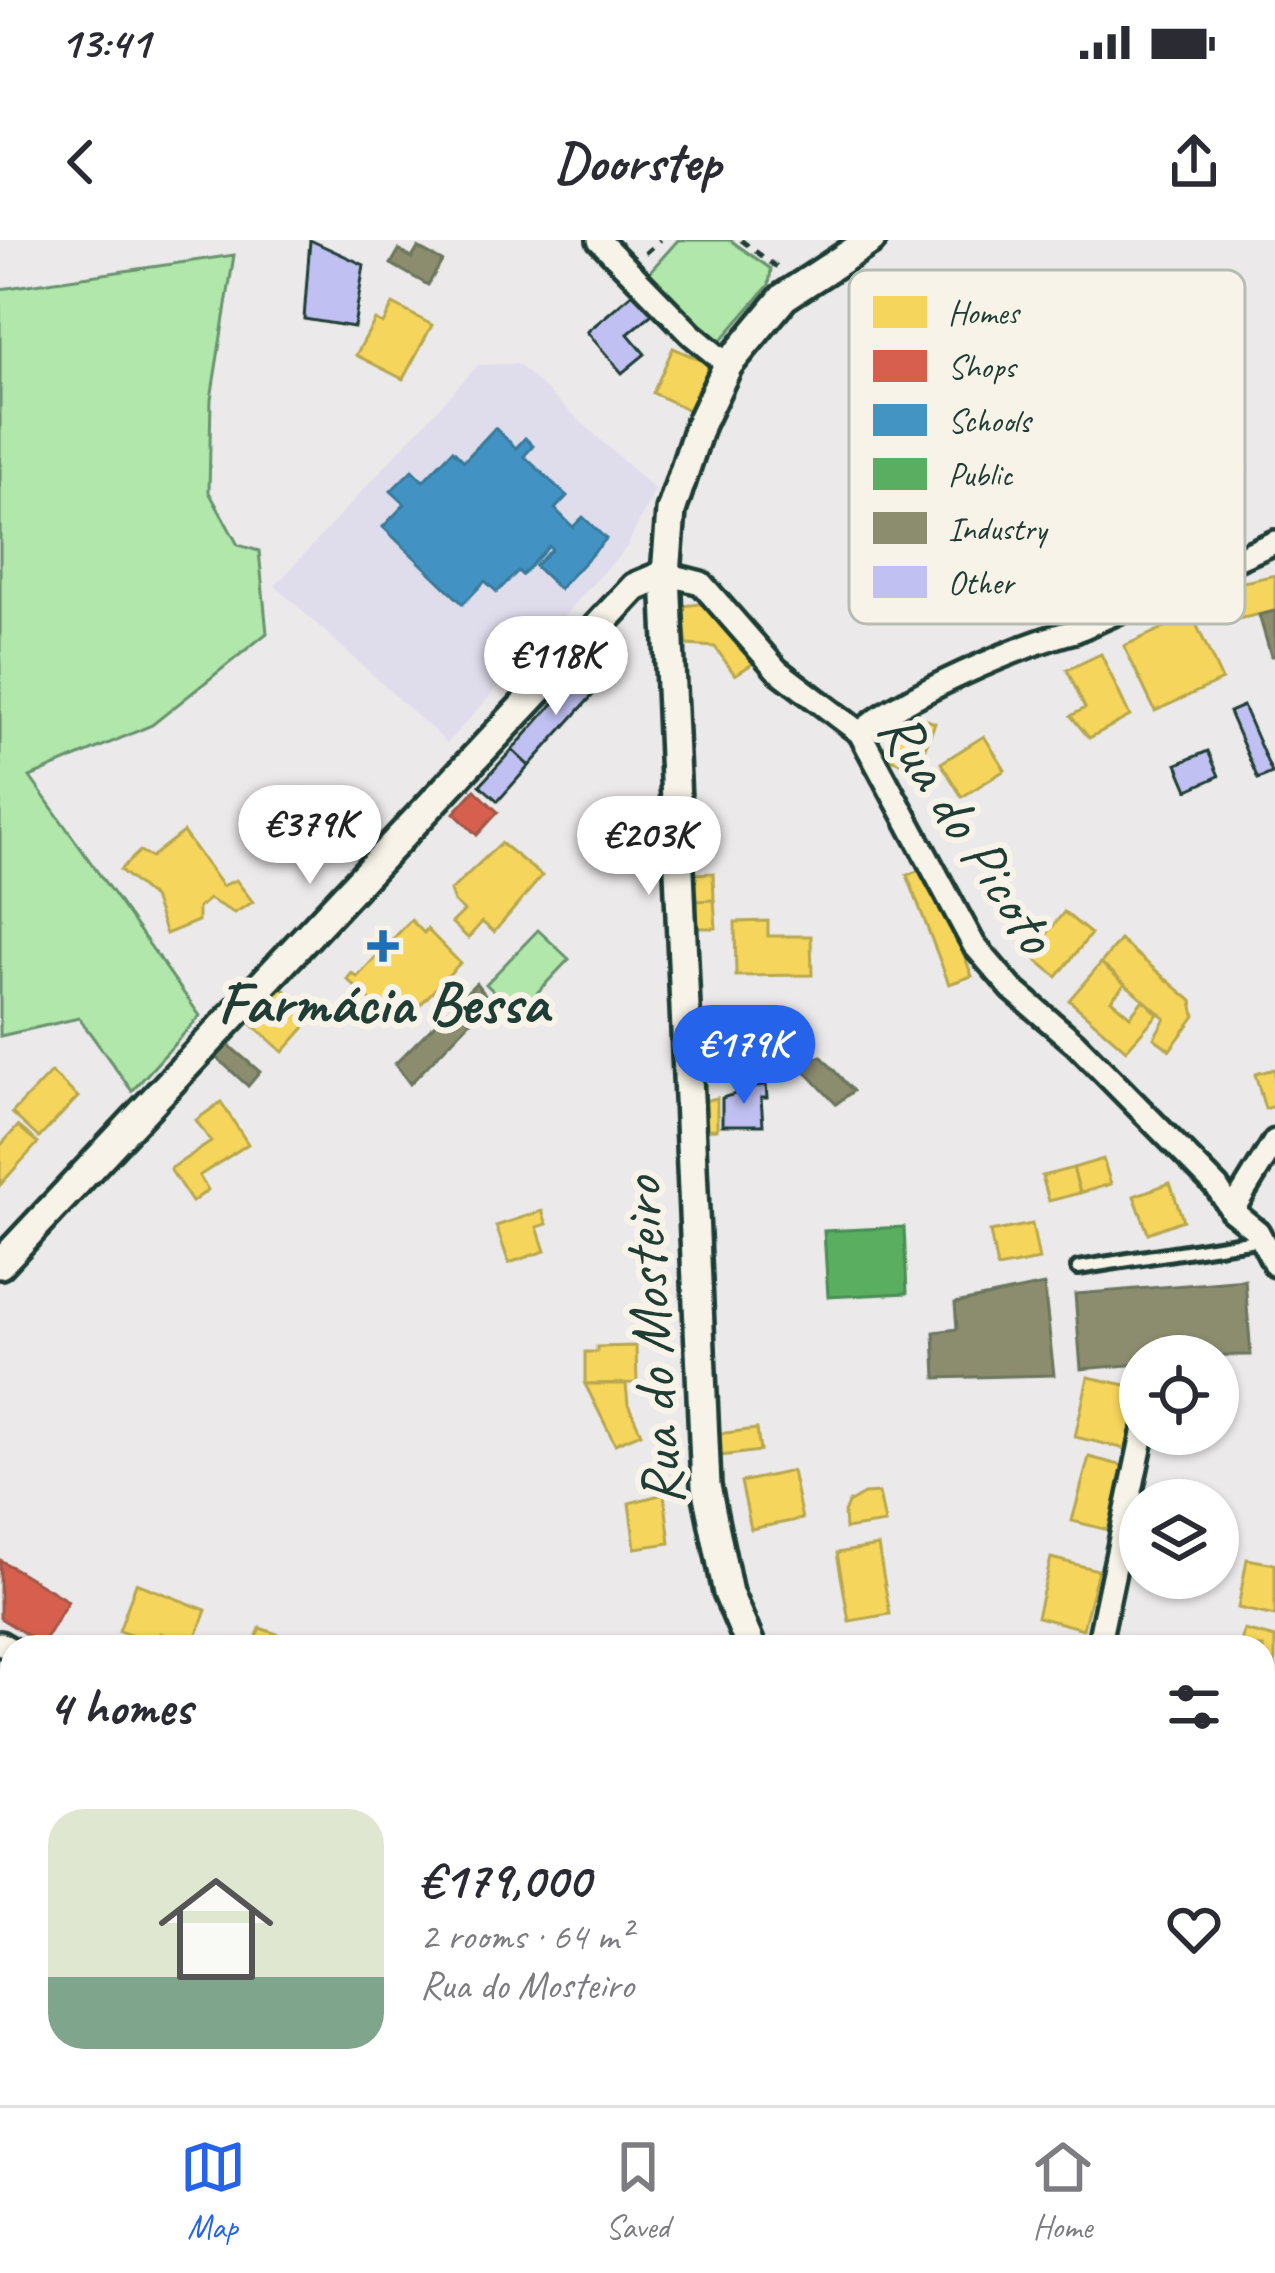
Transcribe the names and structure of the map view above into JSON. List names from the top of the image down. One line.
{"streets":{"main road":["Rua do Mosteiro"],"street":["Rua do Picoto"]},"crossings":[["Rua do Picoto","Rua do Mosteiro"]],"places":{"health":["Farmácia Bessa"]},"legend":["Homes","Shops","Schools","Public","Industry","Other"],"page":{"status":"13:41","header":"Doorstep","price":["€118K","€379K","€203K","€179K"],"heading":"4 homes","list":[{"name":"€179,000","note":"2 rooms · 64 m² · Rua do Mosteiro"}],"tabs":["Map","Saved","Home"]}}
